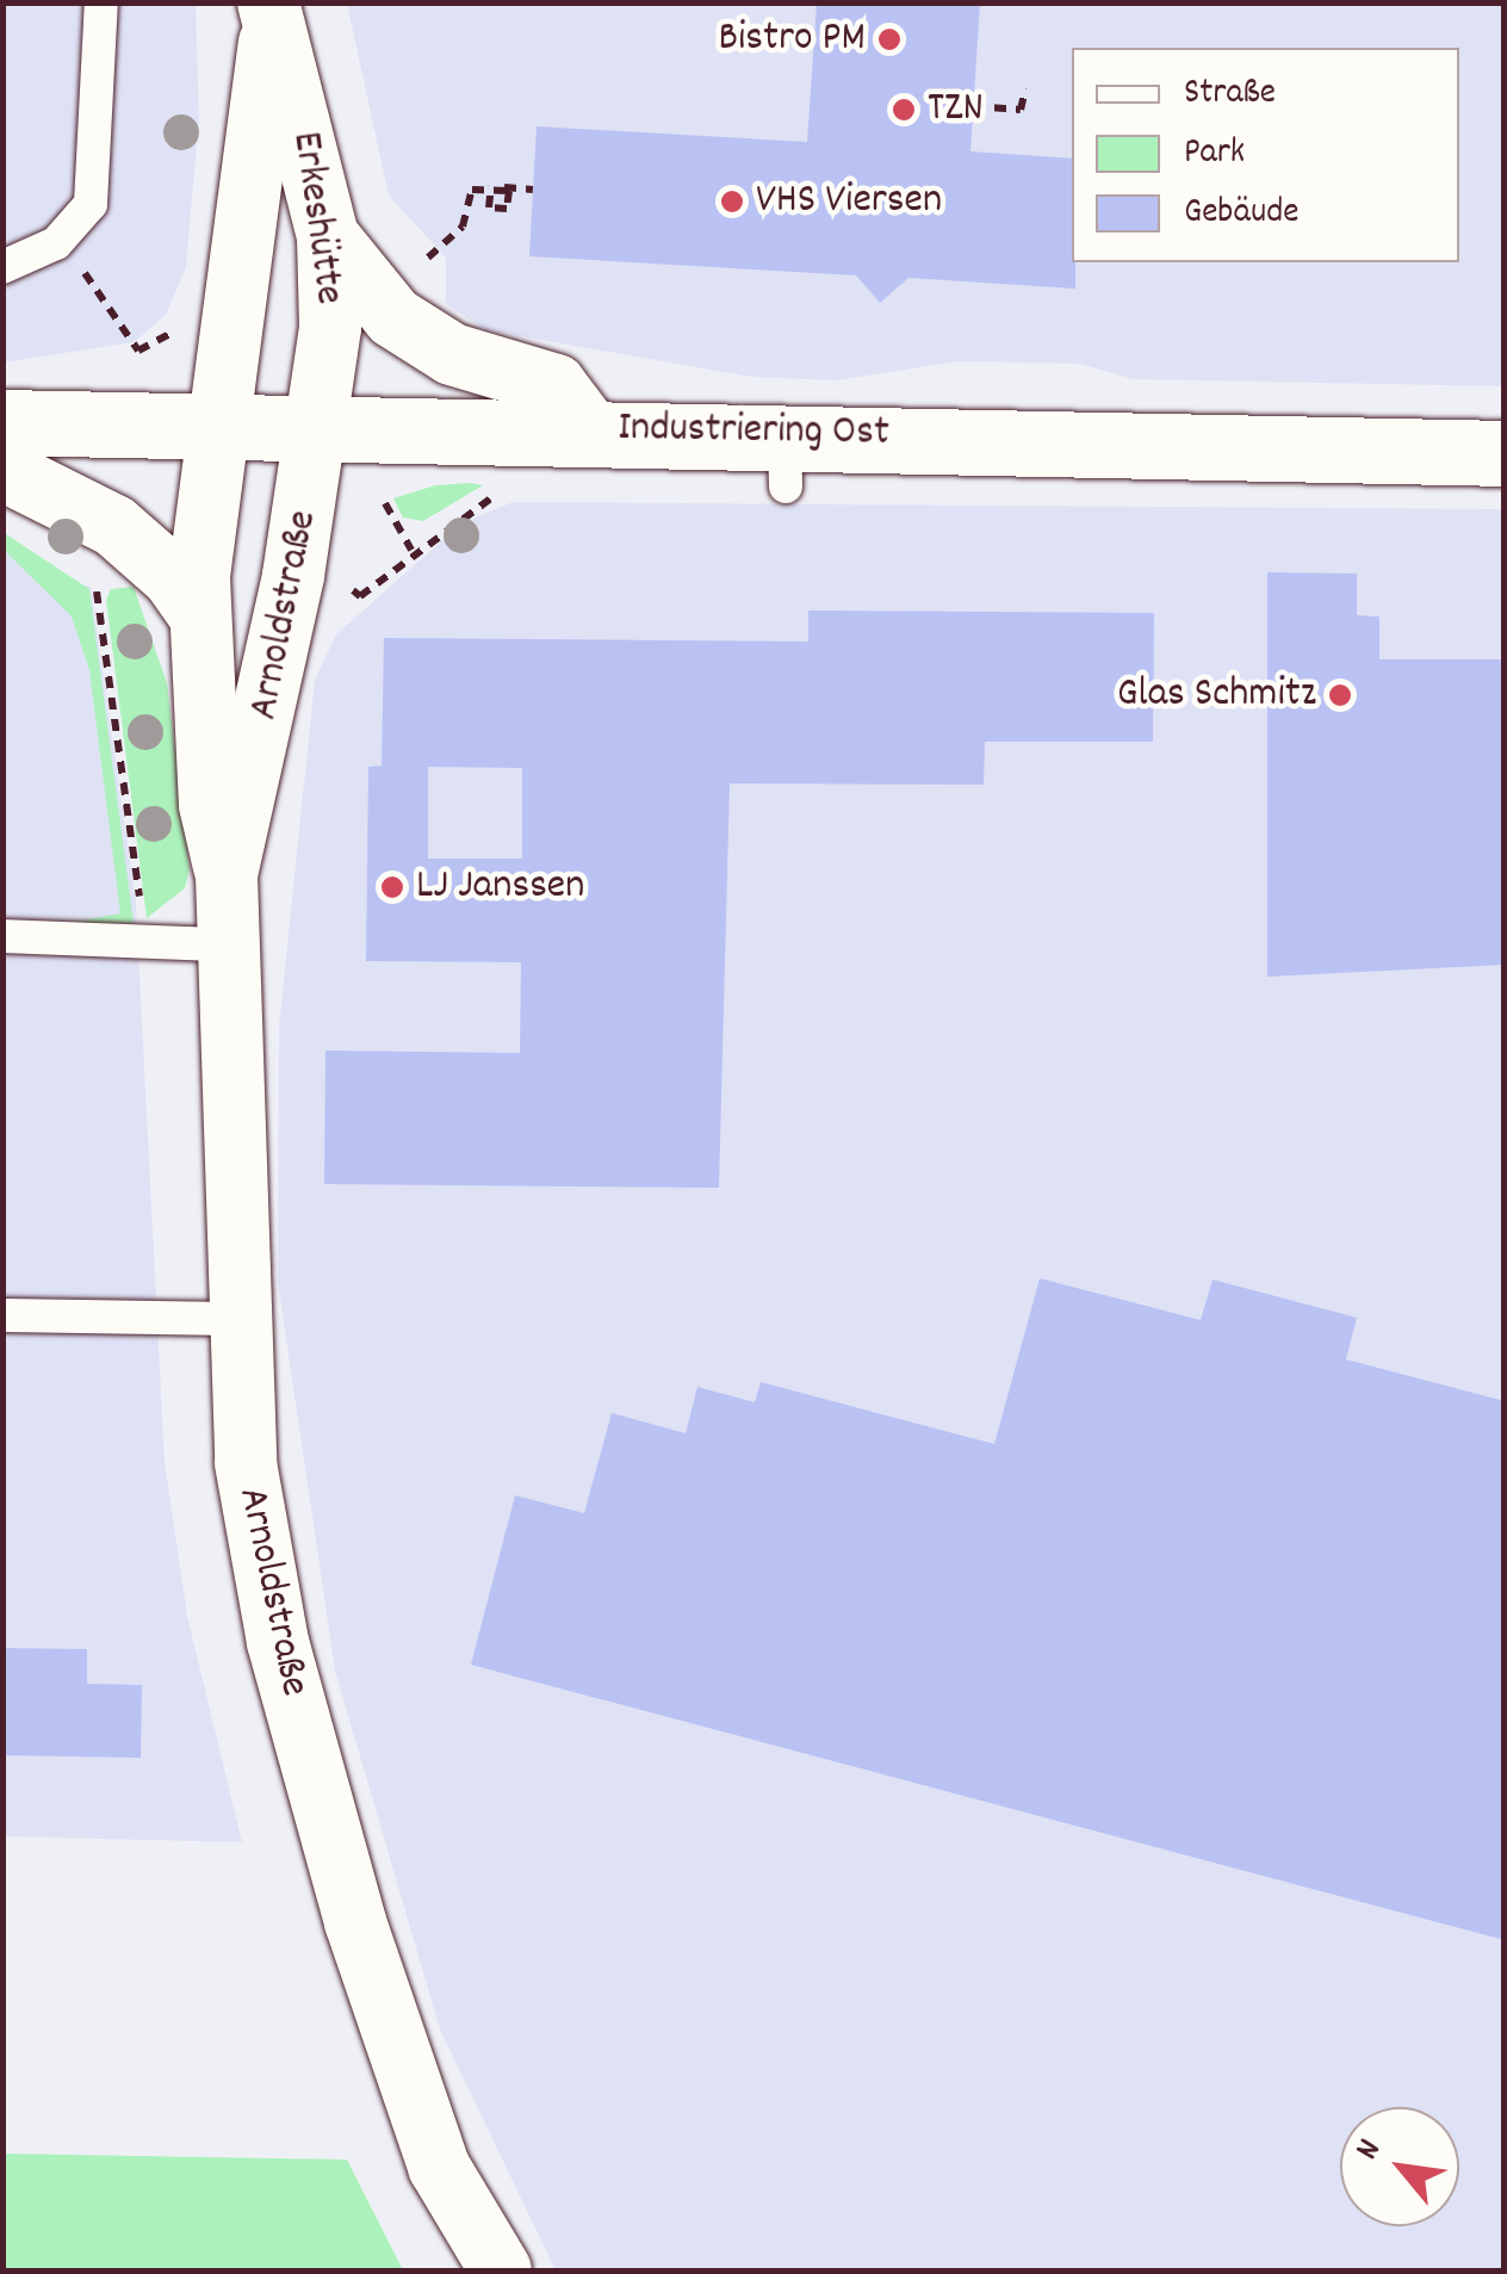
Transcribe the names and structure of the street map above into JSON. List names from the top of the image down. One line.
{"streets":{"street":["Erkeshütte","Industriering Ost","Arnoldstraße"]},"crossings":[["Erkeshütte","Industriering Ost"],["Erkeshütte","Arnoldstraße"],["Industriering Ost","Arnoldstraße"]],"places":["Bistro PM","TZN","VHS Viersen","Glas Schmitz","LJ Janssen"],"legend":["Straße","Park","Gebäude"],"north":"top left"}
